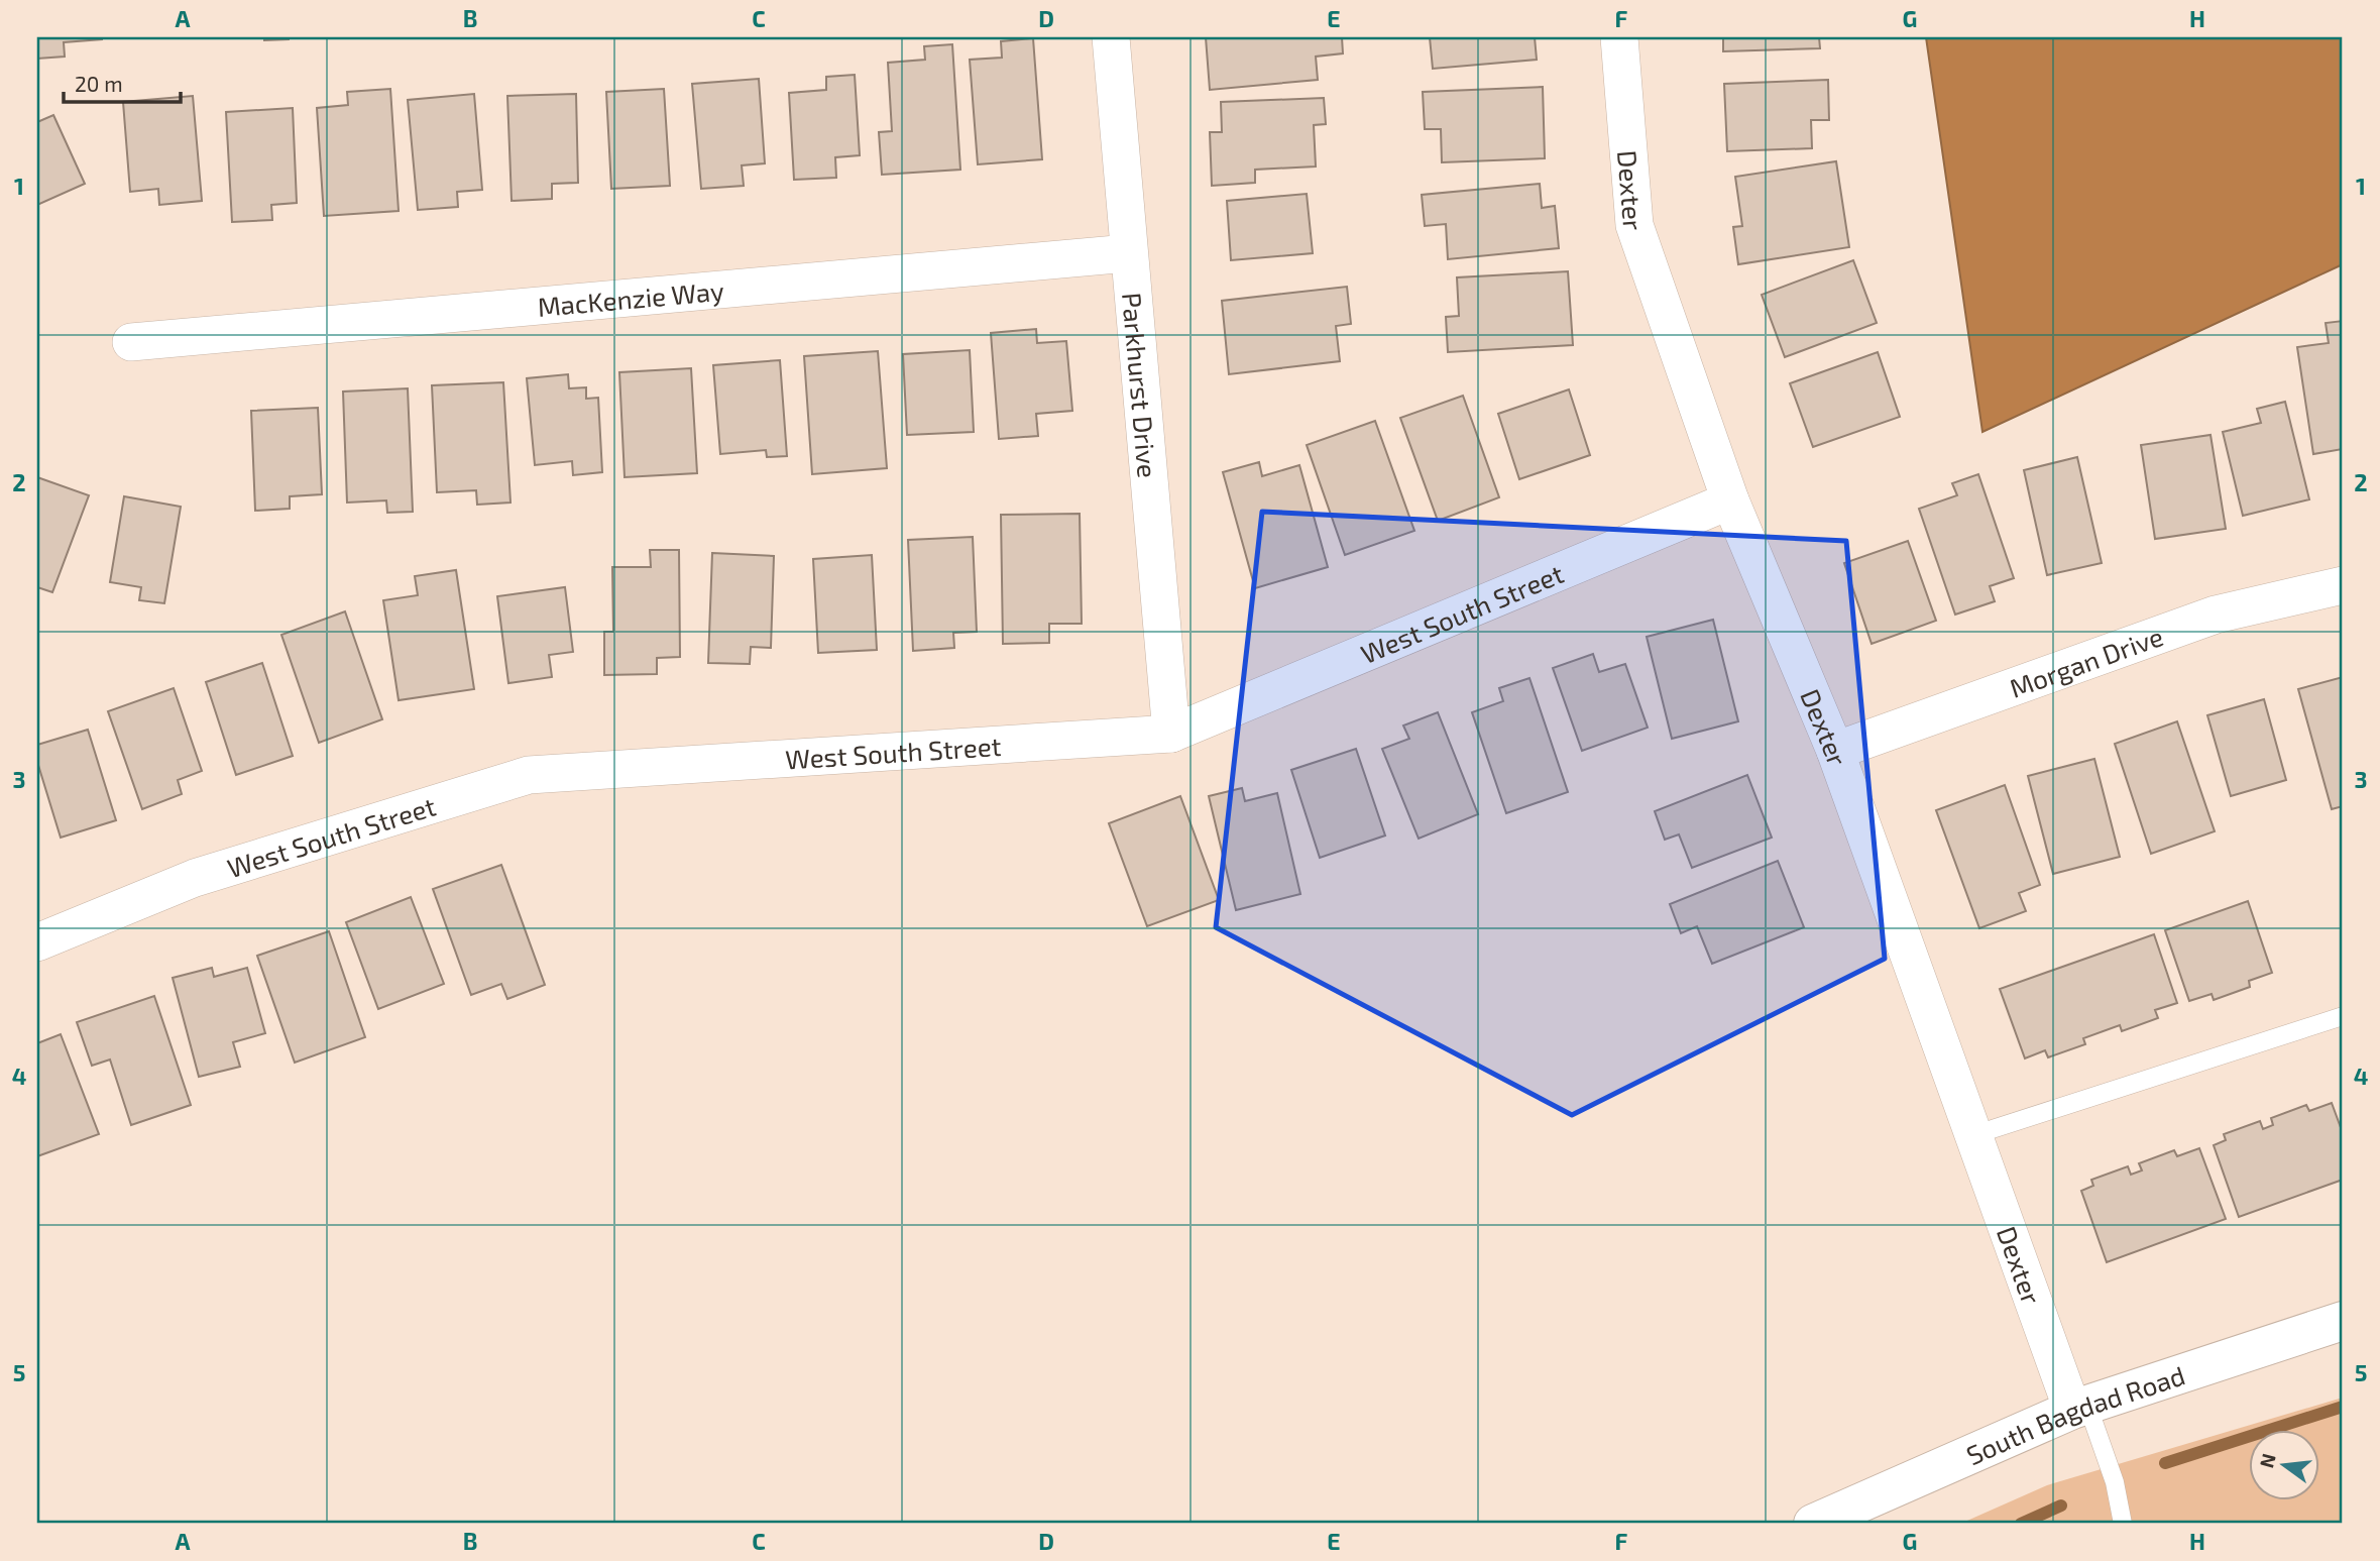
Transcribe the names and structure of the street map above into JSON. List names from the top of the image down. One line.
{"streets":{"main road":["South Bagdad Road"],"street":["Dexter","MacKenzie Way","Parkhurst Drive","West South Street","Morgan Drive"]},"crossings":[["Dexter","West South Street"],["Dexter","Morgan Drive"],["Dexter","South Bagdad Road"],["MacKenzie Way","Parkhurst Drive"],["Parkhurst Drive","West South Street"]],"scale_bar":"20 m","north":"left","grid":{"columns":["A","B","C","D","E","F","G","H"],"rows":["1","2","3","4","5"]}}
